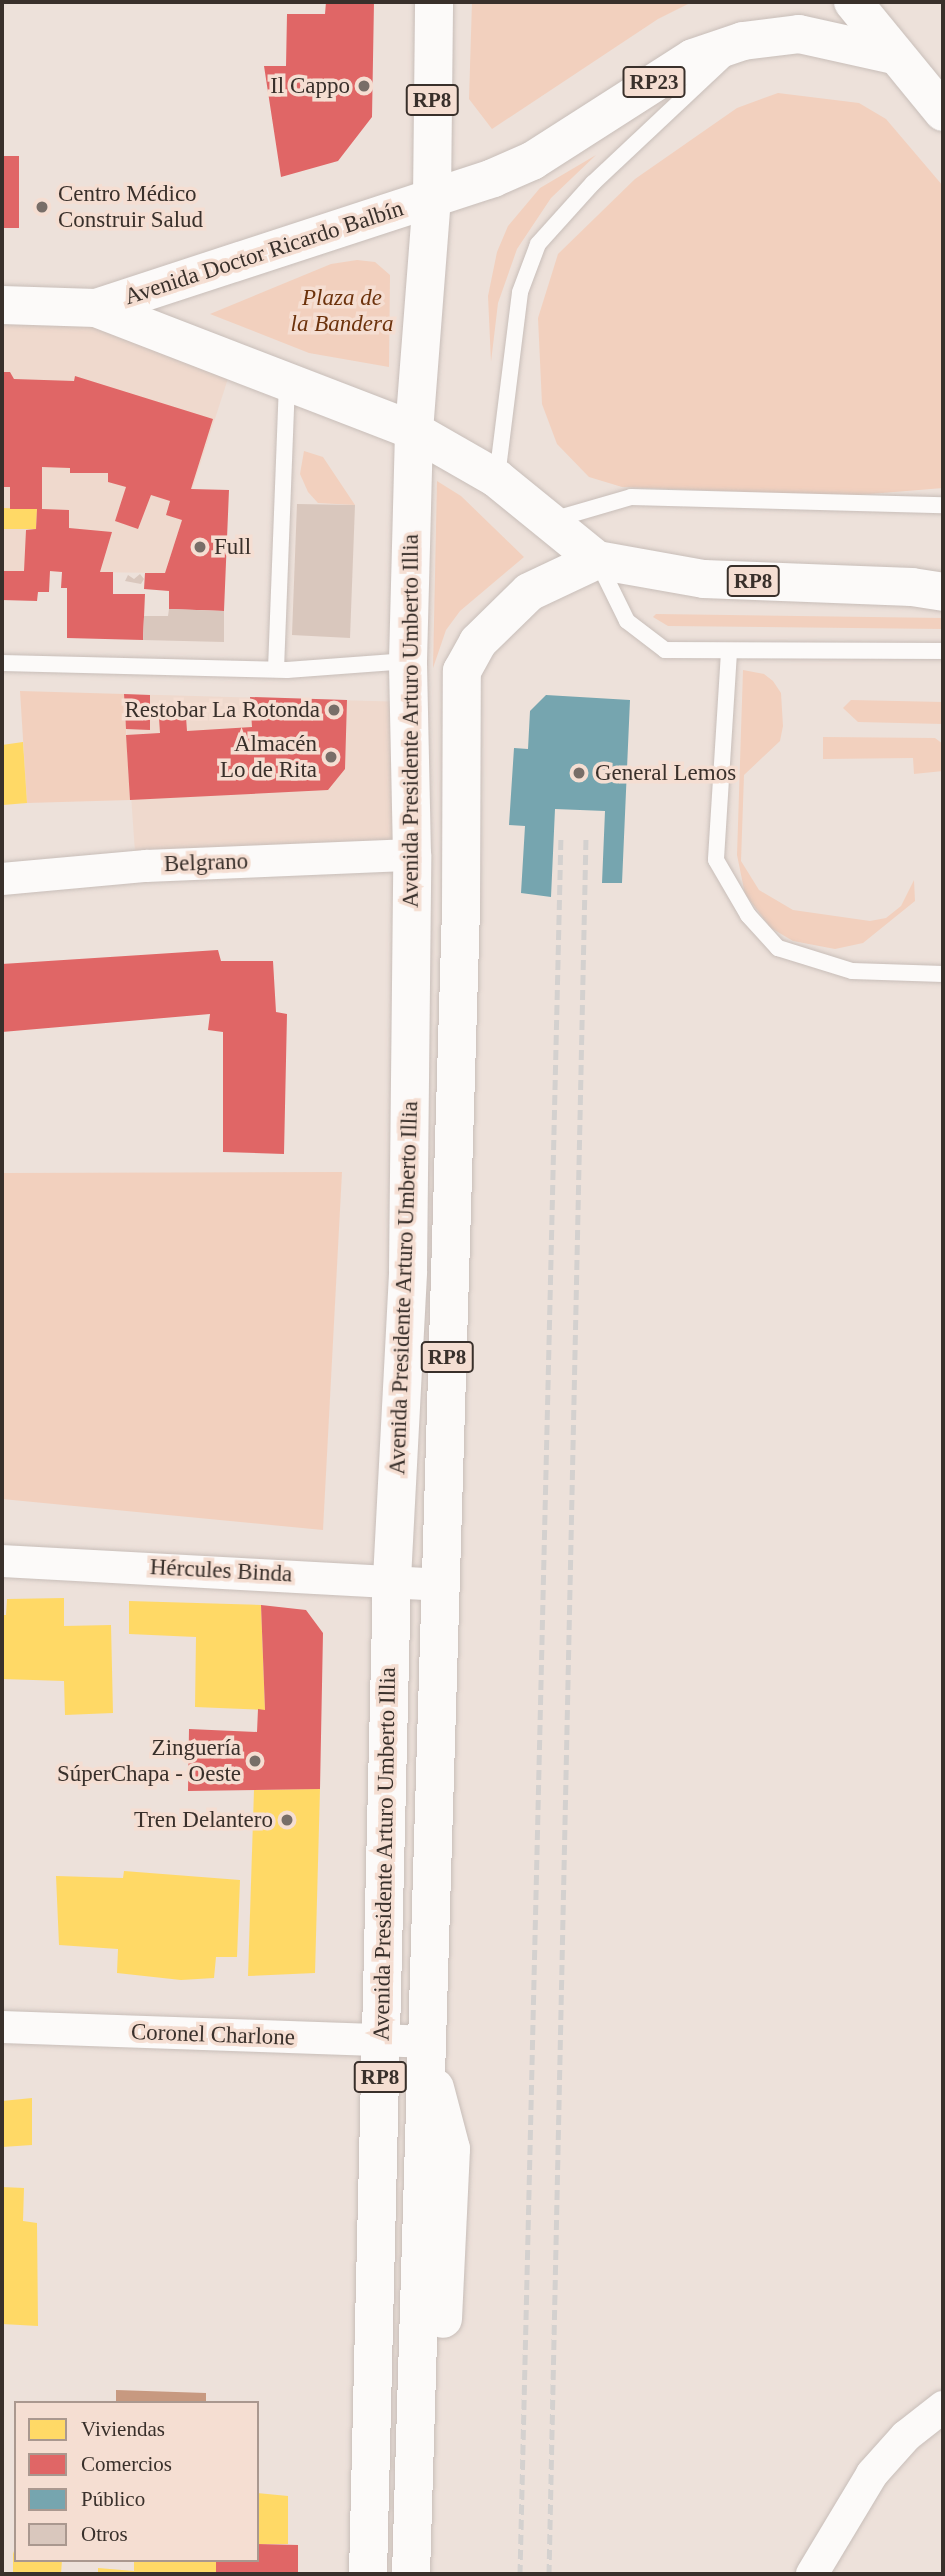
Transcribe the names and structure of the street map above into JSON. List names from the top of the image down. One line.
{"streets":{"main road":["RP23","RP8","Avenida Doctor Ricardo Balbín","Avenida Presidente Arturo Umberto Illia"],"street":["Belgrano","Hércules Binda","Coronel Charlone"]},"crossings":[["RP23","RP8"],["RP23","Avenida Doctor Ricardo Balbín"],["RP23","Avenida Presidente Arturo Umberto Illia"],["RP8","Avenida Presidente Arturo Umberto Illia"],["Avenida Doctor Ricardo Balbín","Avenida Presidente Arturo Umberto Illia"],["Avenida Presidente Arturo Umberto Illia","Belgrano"],["Avenida Presidente Arturo Umberto Illia","Hércules Binda"],["Avenida Presidente Arturo Umberto Illia","Coronel Charlone"]],"parks":["Plaza de la Bandera"],"places":["Il Cappo","Centro Médico Construir Salud","Full","Restobar La Rotonda","Almacén Lo de Rita","General Lemos","Zinguería SúperChapa - Oeste","Tren Delantero"],"legend":["Viviendas","Comercios","Público","Otros"]}
